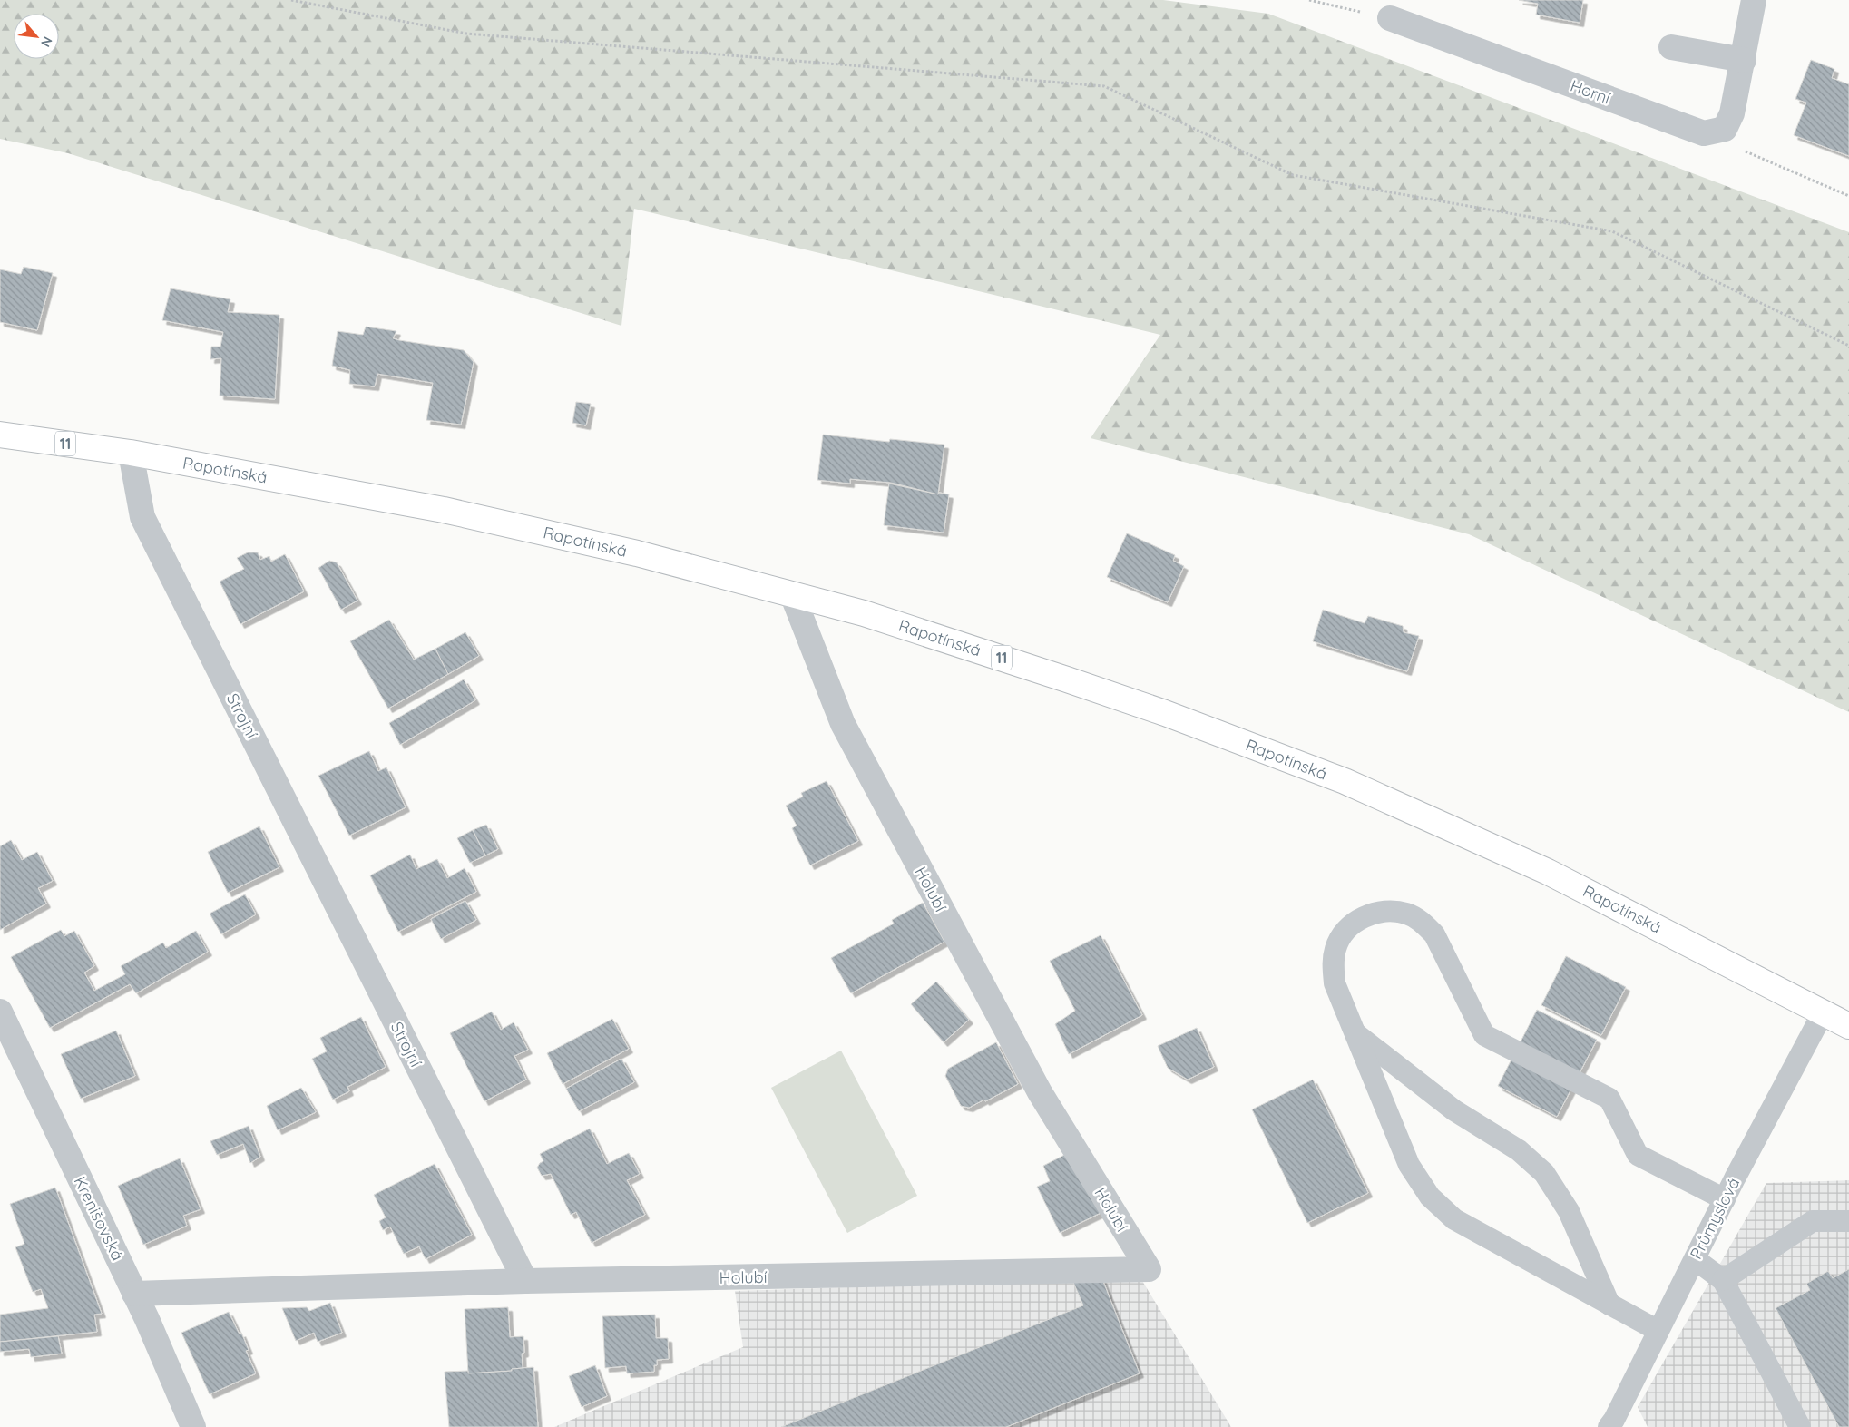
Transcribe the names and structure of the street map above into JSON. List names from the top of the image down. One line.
{"streets":{"main road":["11","Rapotínská"],"street":["Horní","Strojní","Holubí","Krenišovská"],"lane":["Průmyslová"]},"crossings":[["Rapotínská","Strojní"],["Rapotínská","Holubí"],["Rapotínská","Průmyslová"],["Strojní","Holubí"]],"north":"bottom right"}
